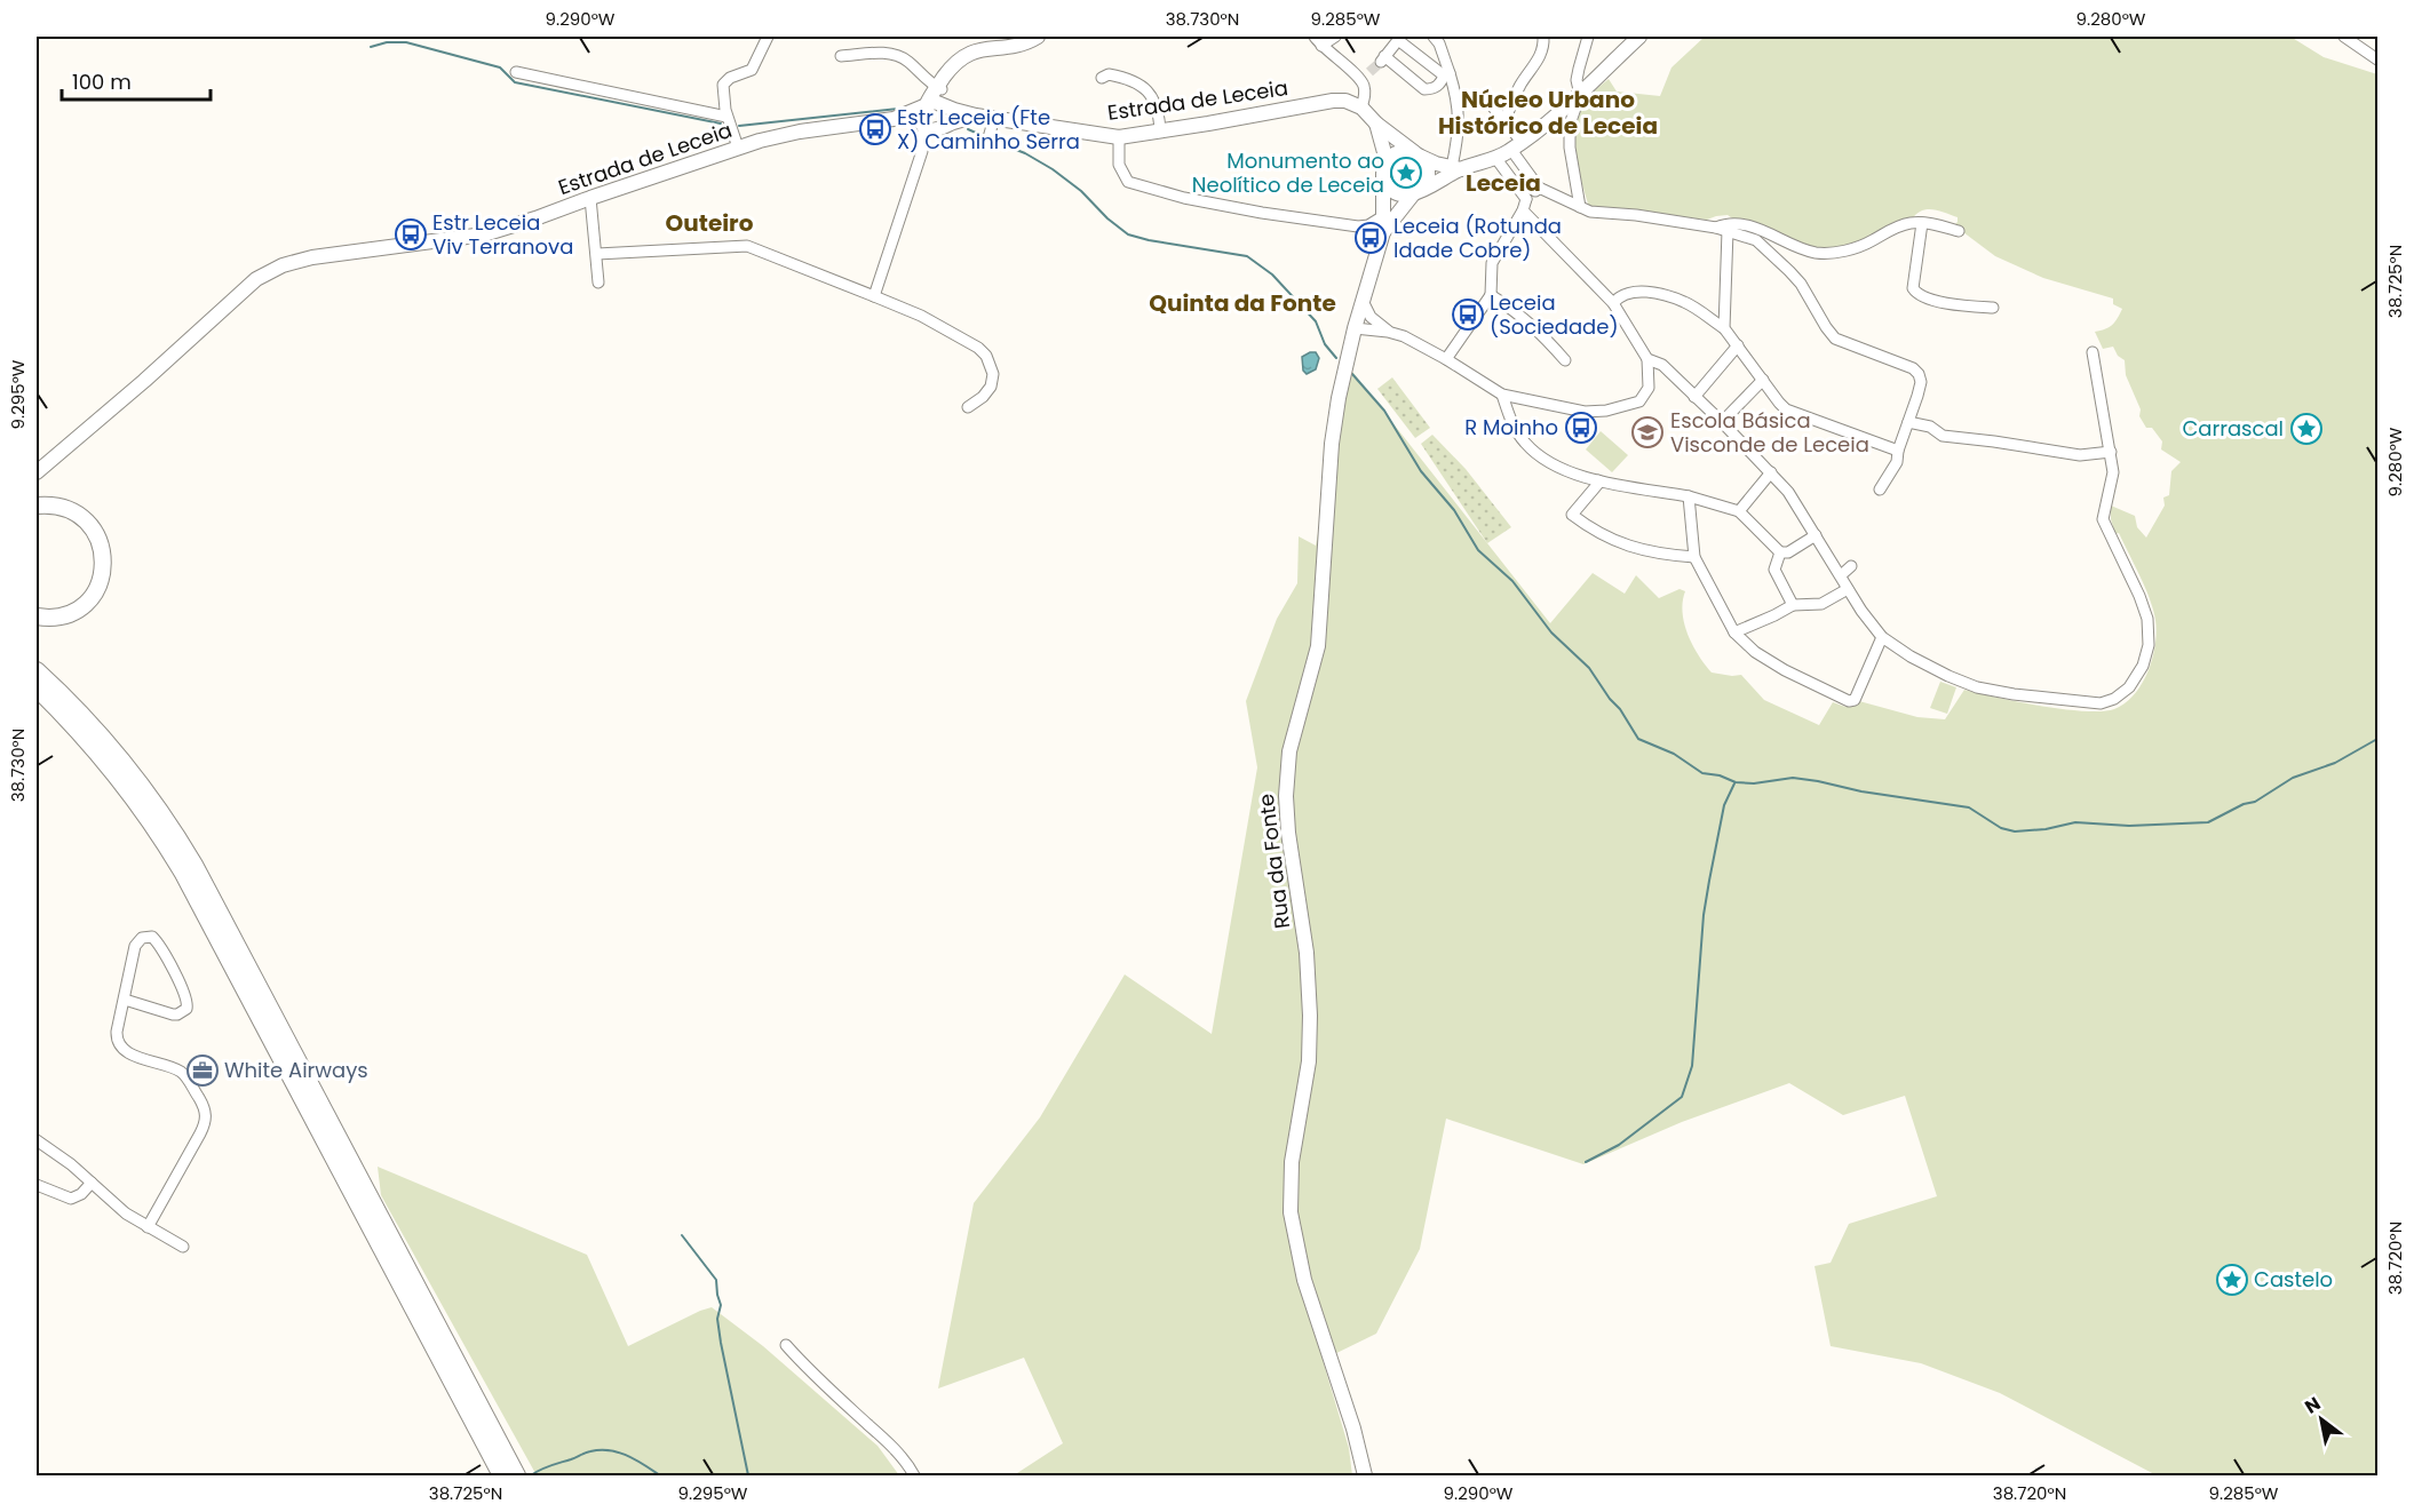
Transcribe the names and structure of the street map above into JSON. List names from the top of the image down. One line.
{"streets":{"street":["Estrada de Leceia","Rua da Fonte"]},"districts":["Núcleo Urbano Histórico de Leceia","Leceia","Outeiro","Quinta da Fonte"],"places":{"bus stop":["Estr Leceia (Fte X) Caminho Serra","Estr Leceia Viv Terranova","Leceia (Rotunda Idade Cobre)","Leceia (Sociedade)","R Moinho"],"place":["Monumento ao Neolítico de Leceia","Carrascal","Castelo"],"school or university":["Escola Básica Visconde de Leceia"],"office":["White Airways"]},"scale_bar":"100 m","north":"top left","coordinates":["9.290°W","38.730°N","9.285°W","9.280°W","38.725°N","9.295°W","38.720°N"]}
